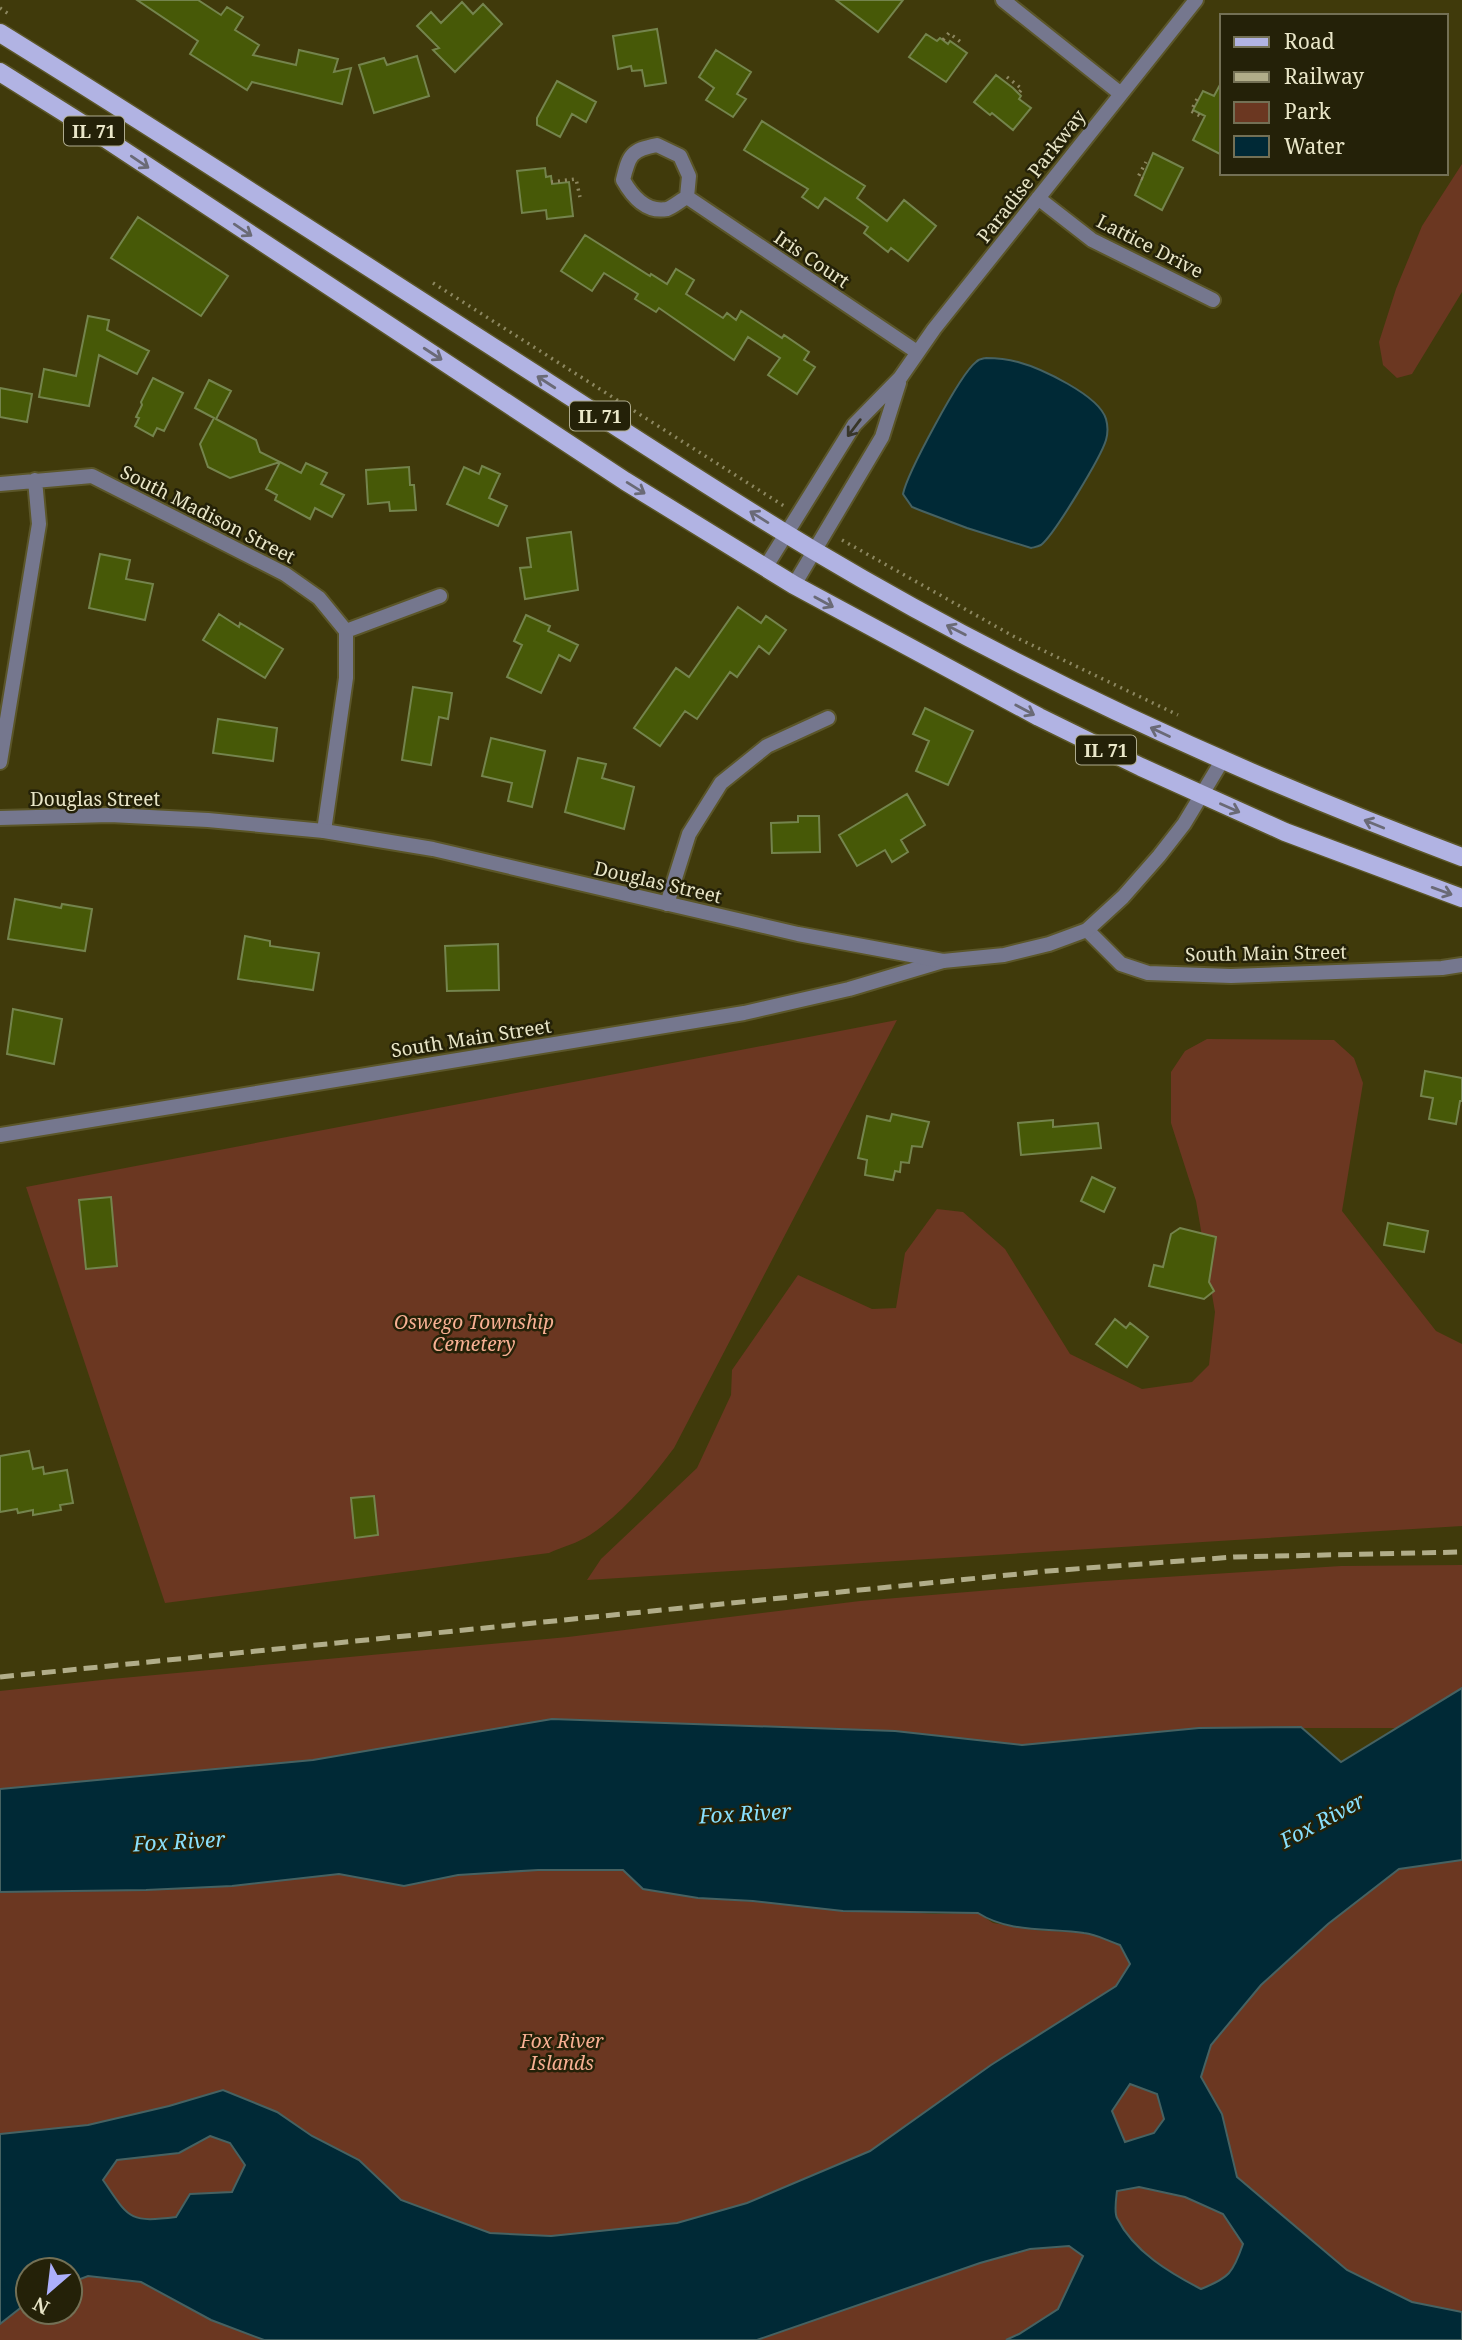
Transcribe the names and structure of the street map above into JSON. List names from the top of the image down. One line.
{"streets":{"main road":["IL 71"],"street":["Paradise Parkway","Lattice Drive","Iris Court","South Madison Street","Douglas Street","South Main Street"]},"crossings":[["IL 71","Paradise Parkway"],["IL 71","Douglas Street"],["Paradise Parkway","Lattice Drive"],["Paradise Parkway","Iris Court"],["Douglas Street","South Main Street"]],"water":["Fox River"],"parks":["Oswego Township Cemetery","Fox River Islands"],"legend":["Road","Railway","Park","Water"],"north":"bottom left"}
